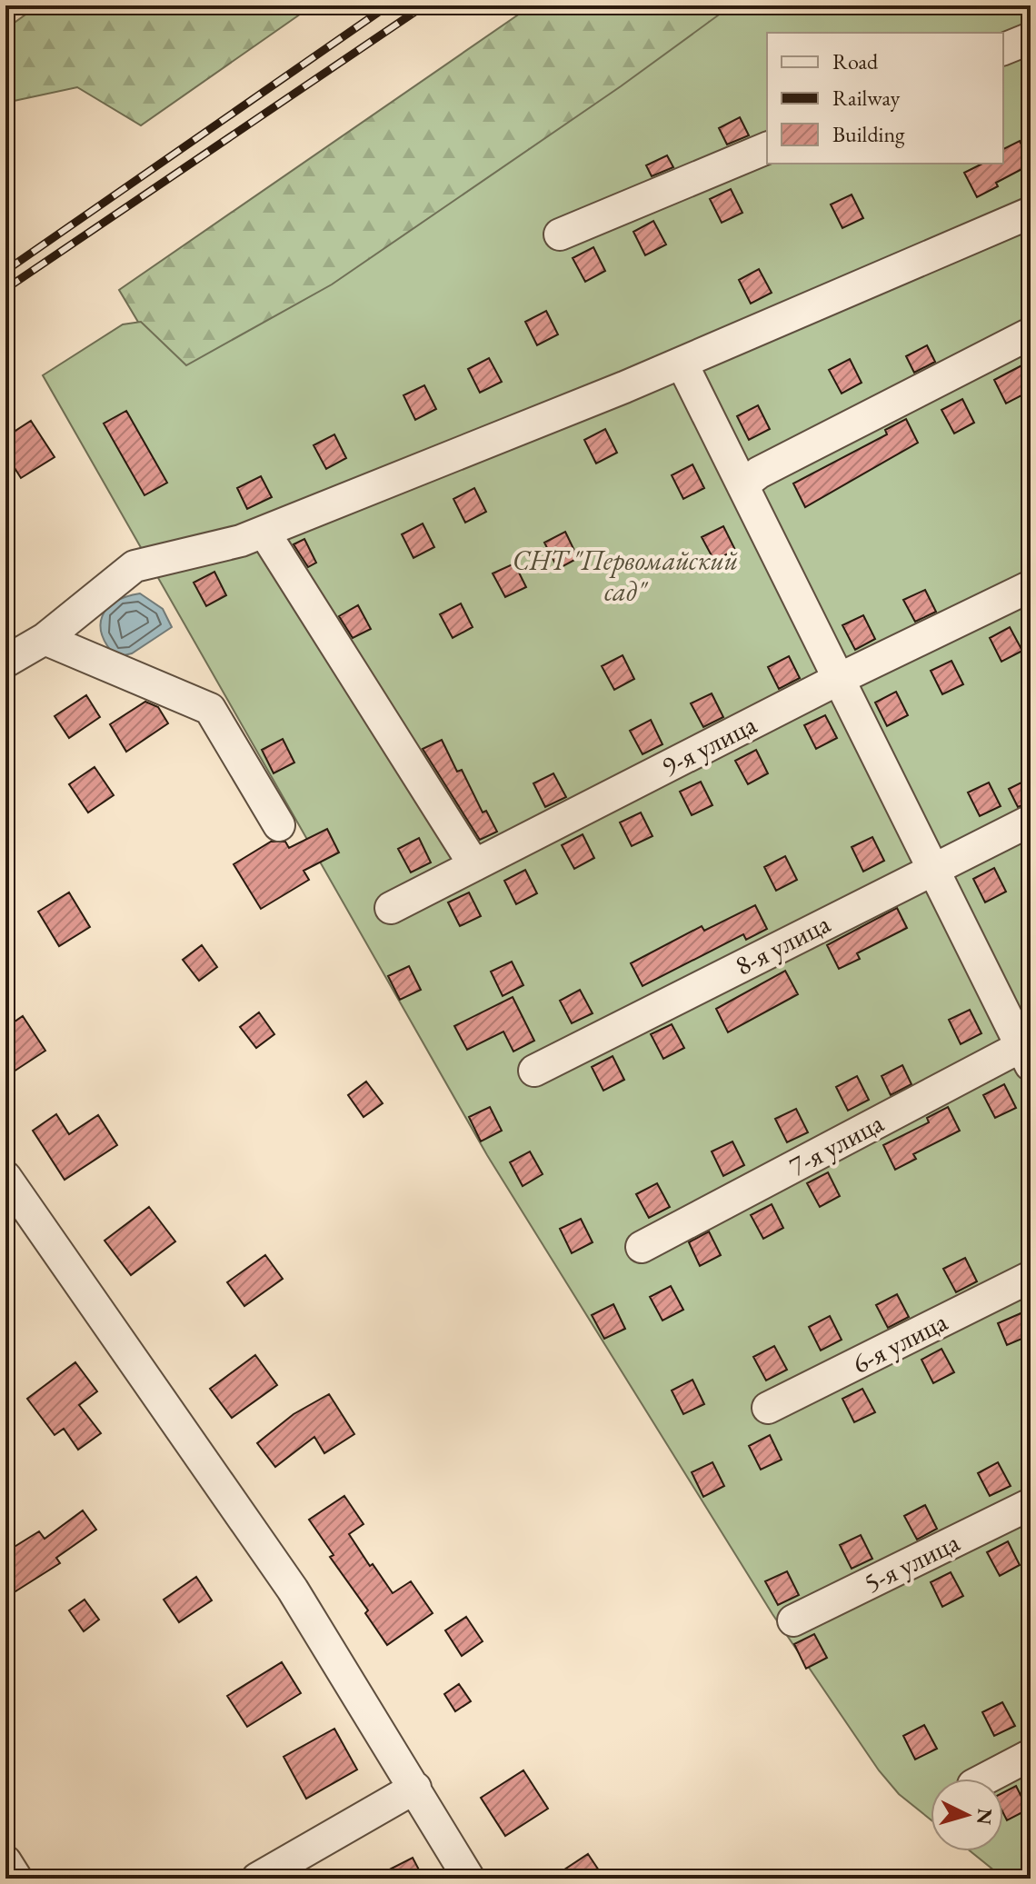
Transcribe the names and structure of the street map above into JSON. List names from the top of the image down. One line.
{"streets":{"street":["9-я улица","8-я улица","7-я улица","6-я улица","5-я улица"]},"parks":["СНТ \"Первомайский сад\""],"legend":["Road","Railway","Building"],"north":"right"}
